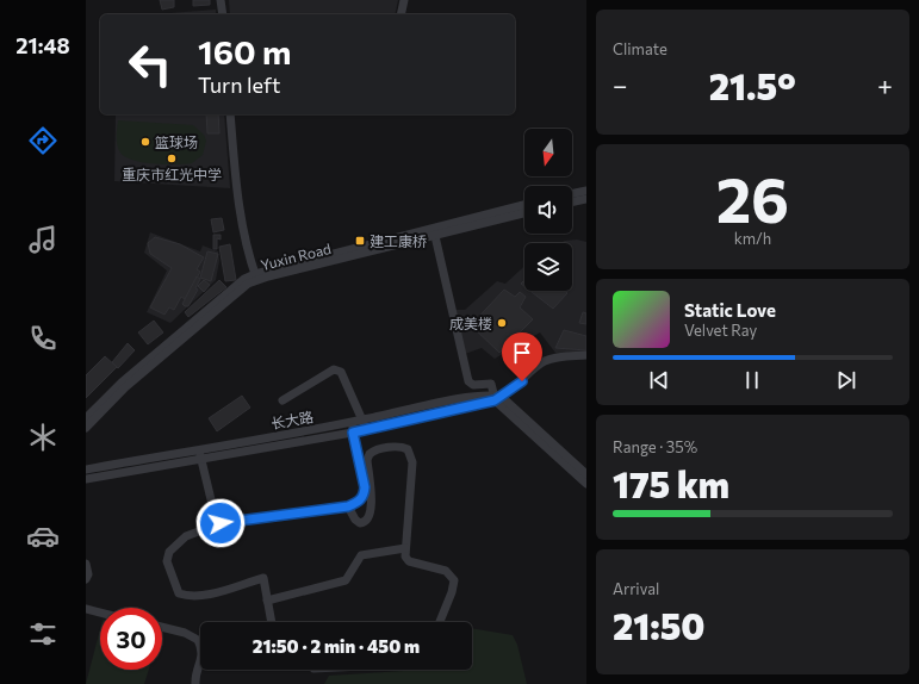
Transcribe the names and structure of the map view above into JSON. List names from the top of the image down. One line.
{"streets":{"street":["Yuxin Road","长大路"]},"places":{"other":["篮球场","重庆市红光中学","成美楼"],"transit":["建工康桥"]},"north":"bottom","page":{"tabs":"21:48","tile":["Climate",["26","km/h"],["Range · 35%","175 km"],["Arrival","21:50"]],"turn":["160 m","Turn left"],"heat":["−","21.5°","+"],"song":["Static Love","Velvet Ray"],"limit":"30","trip":"21:50 · 2 min · 450 m"}}
